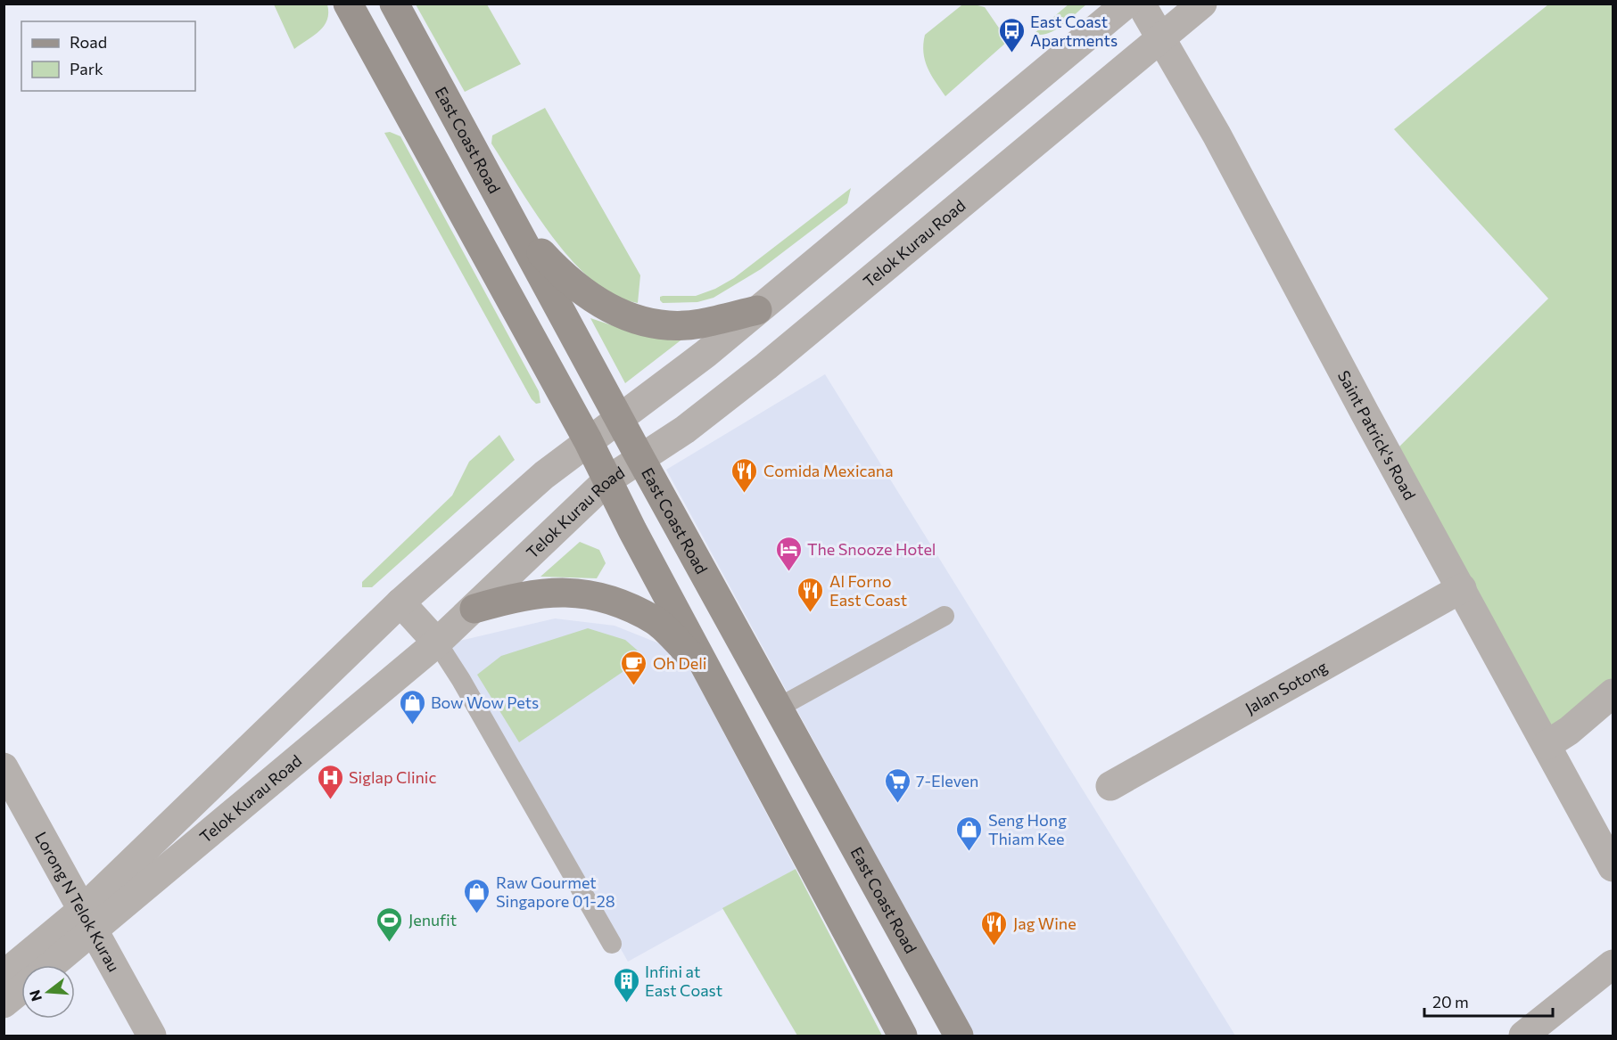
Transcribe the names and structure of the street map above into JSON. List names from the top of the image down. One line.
{"streets":{"main road":["East Coast Road"],"street":["Telok Kurau Road","Saint Patrick's Road","Jalan Sotong","Lorong N Telok Kurau"]},"crossings":[["East Coast Road","Telok Kurau Road"],["Telok Kurau Road","Saint Patrick's Road"],["Telok Kurau Road","Lorong N Telok Kurau"],["Saint Patrick's Road","Jalan Sotong"]],"places":{"bus stop":["East Coast Apartments"],"restaurant":["Comida Mexicana","Al Forno East Coast","Jag Wine"],"hotel":["The Snooze Hotel"],"cafe":["Oh Deli"],"shop":["Bow Wow Pets","Seng Hong Thiam Kee","Raw Gourmet Singapore 01-28"],"hospital":["Siglap Clinic"],"supermarket":["7-Eleven"],"sports":["Jenufit"],"building":["Infini at East Coast"]},"legend":["Road","Park"],"scale_bar":"20 m","north":"left"}
